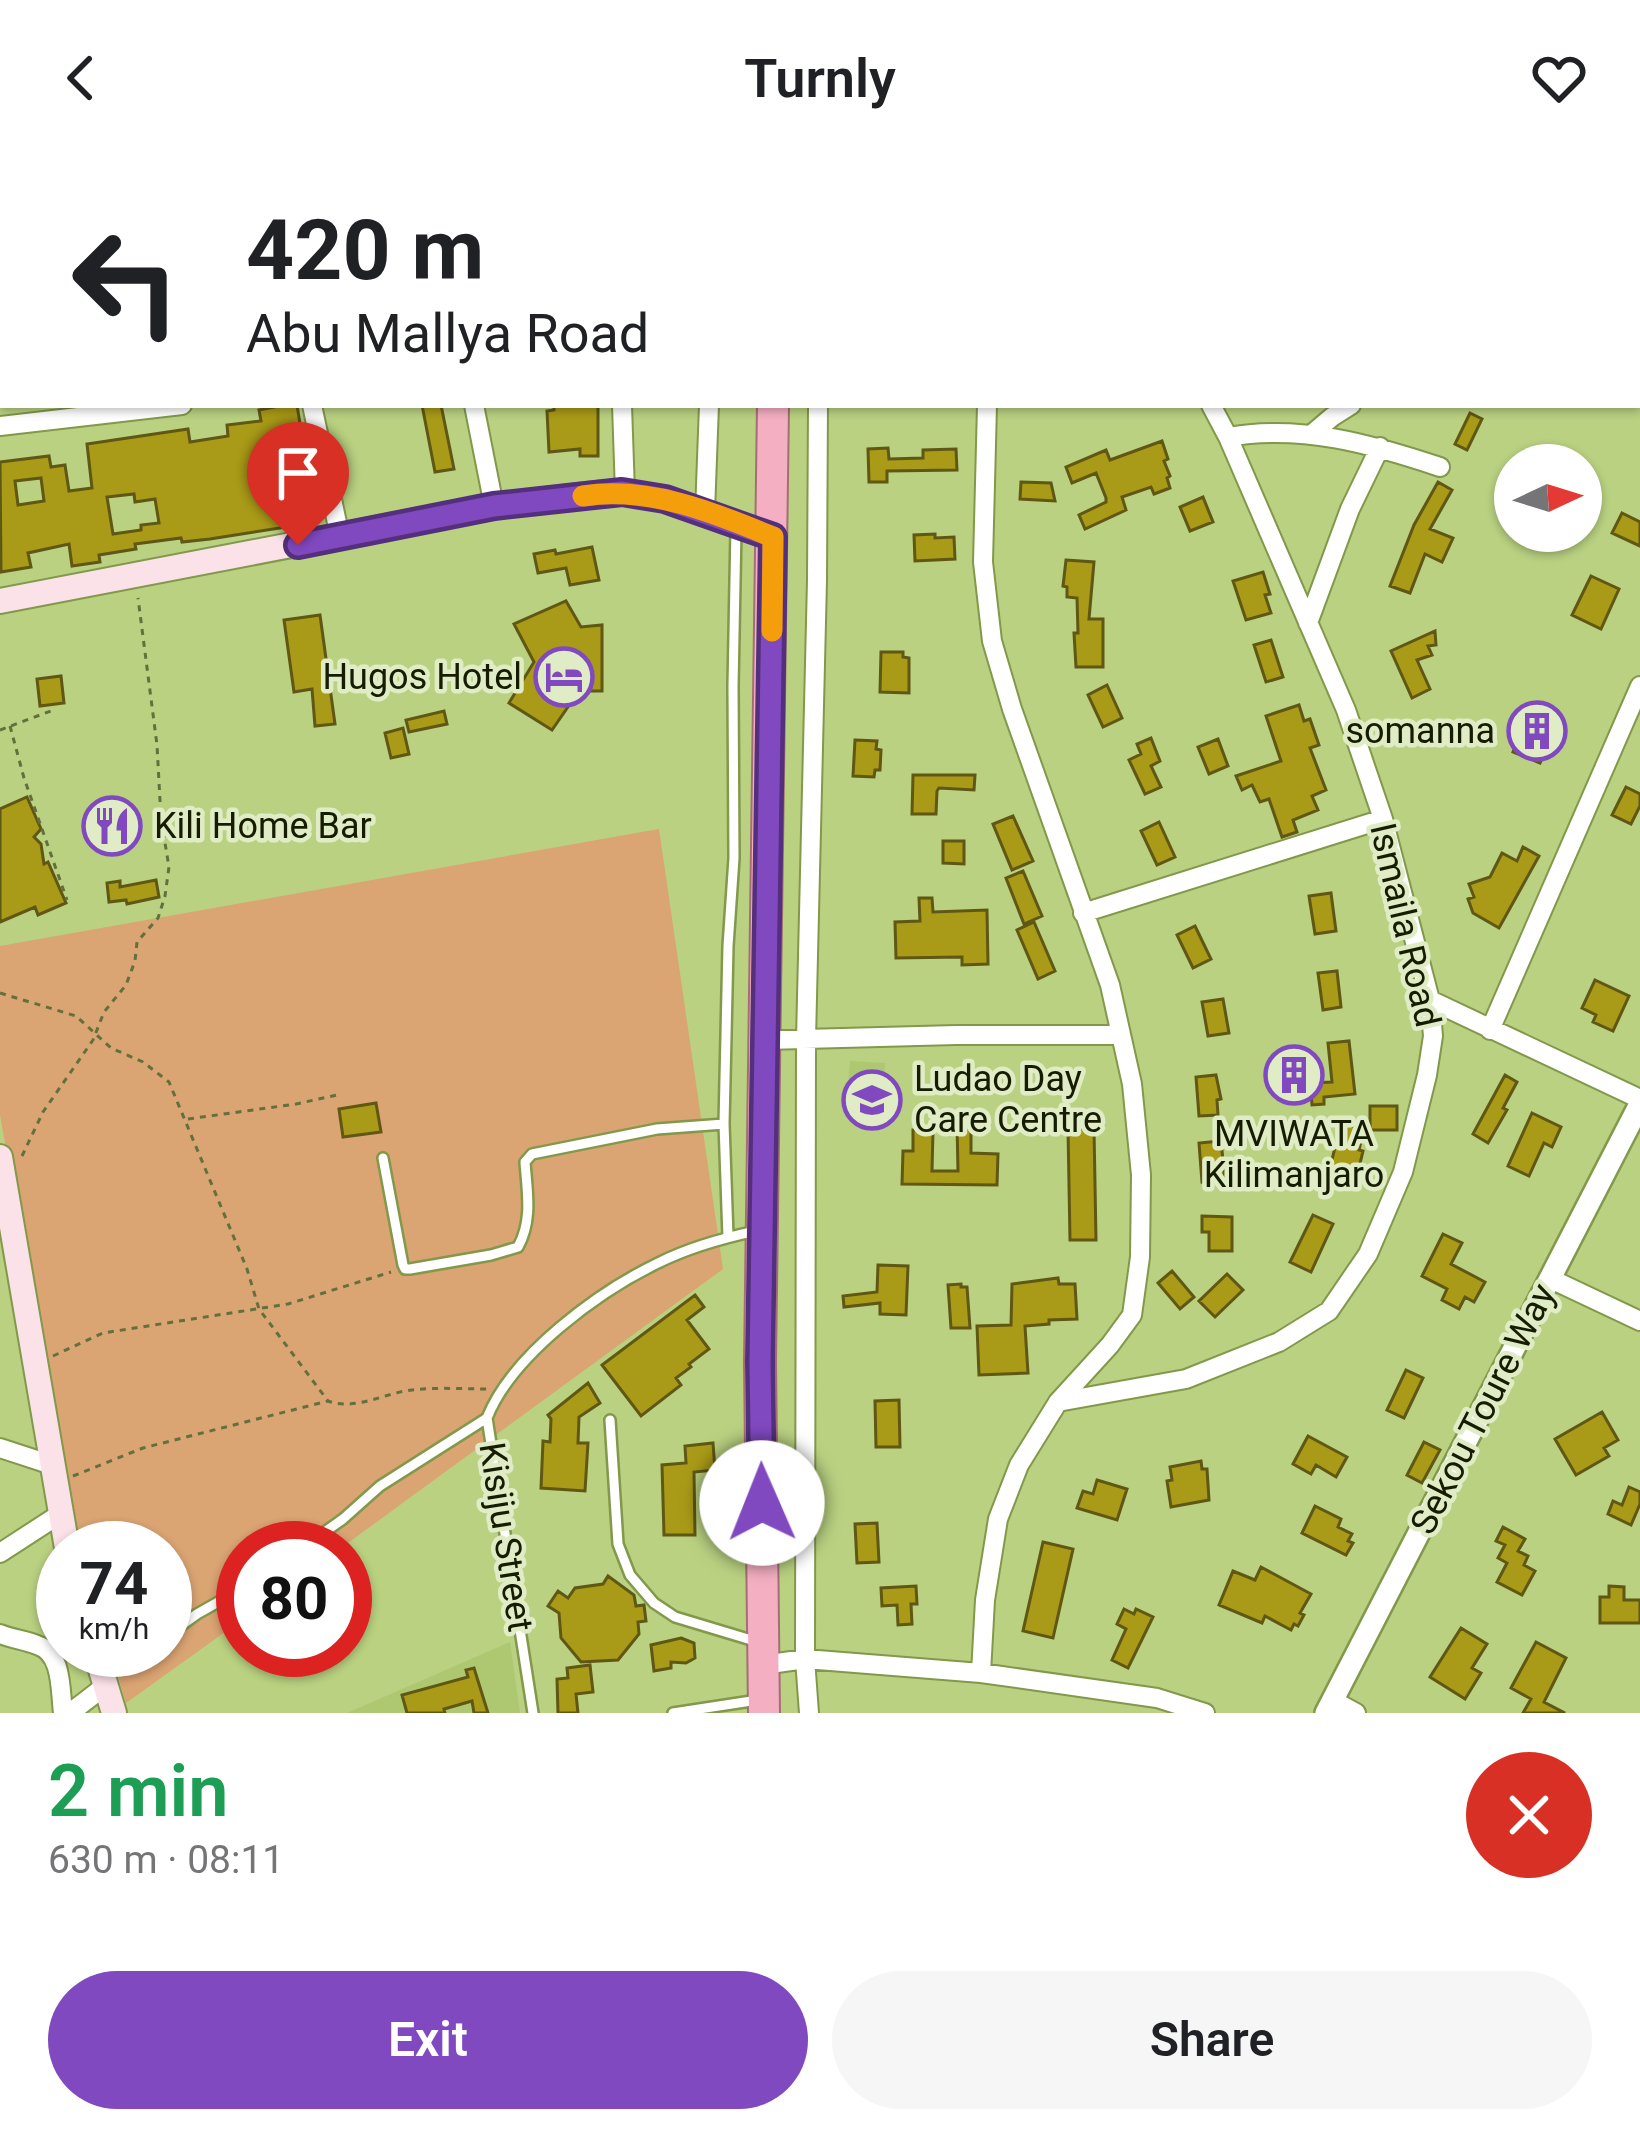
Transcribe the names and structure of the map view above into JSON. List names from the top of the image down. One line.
{"streets":{"street":["Ismaila Road","Sekou Toure Way"],"lane":["Kisiju Street"]},"places":{"hotel":["Hugos Hotel"],"building":["somanna","MVIWATA Kilimanjaro"],"restaurant":["Kili Home Bar"],"school or university":["Ludao Day Care Centre"]},"north":"right","page":{"header":"Turnly","turn":["420 m","Abu Mallya Road"],"speed":"74 km/h","limit":"80","heading":["2 min","630 m · 08:11"],"buttons":["Exit","Share"]}}
